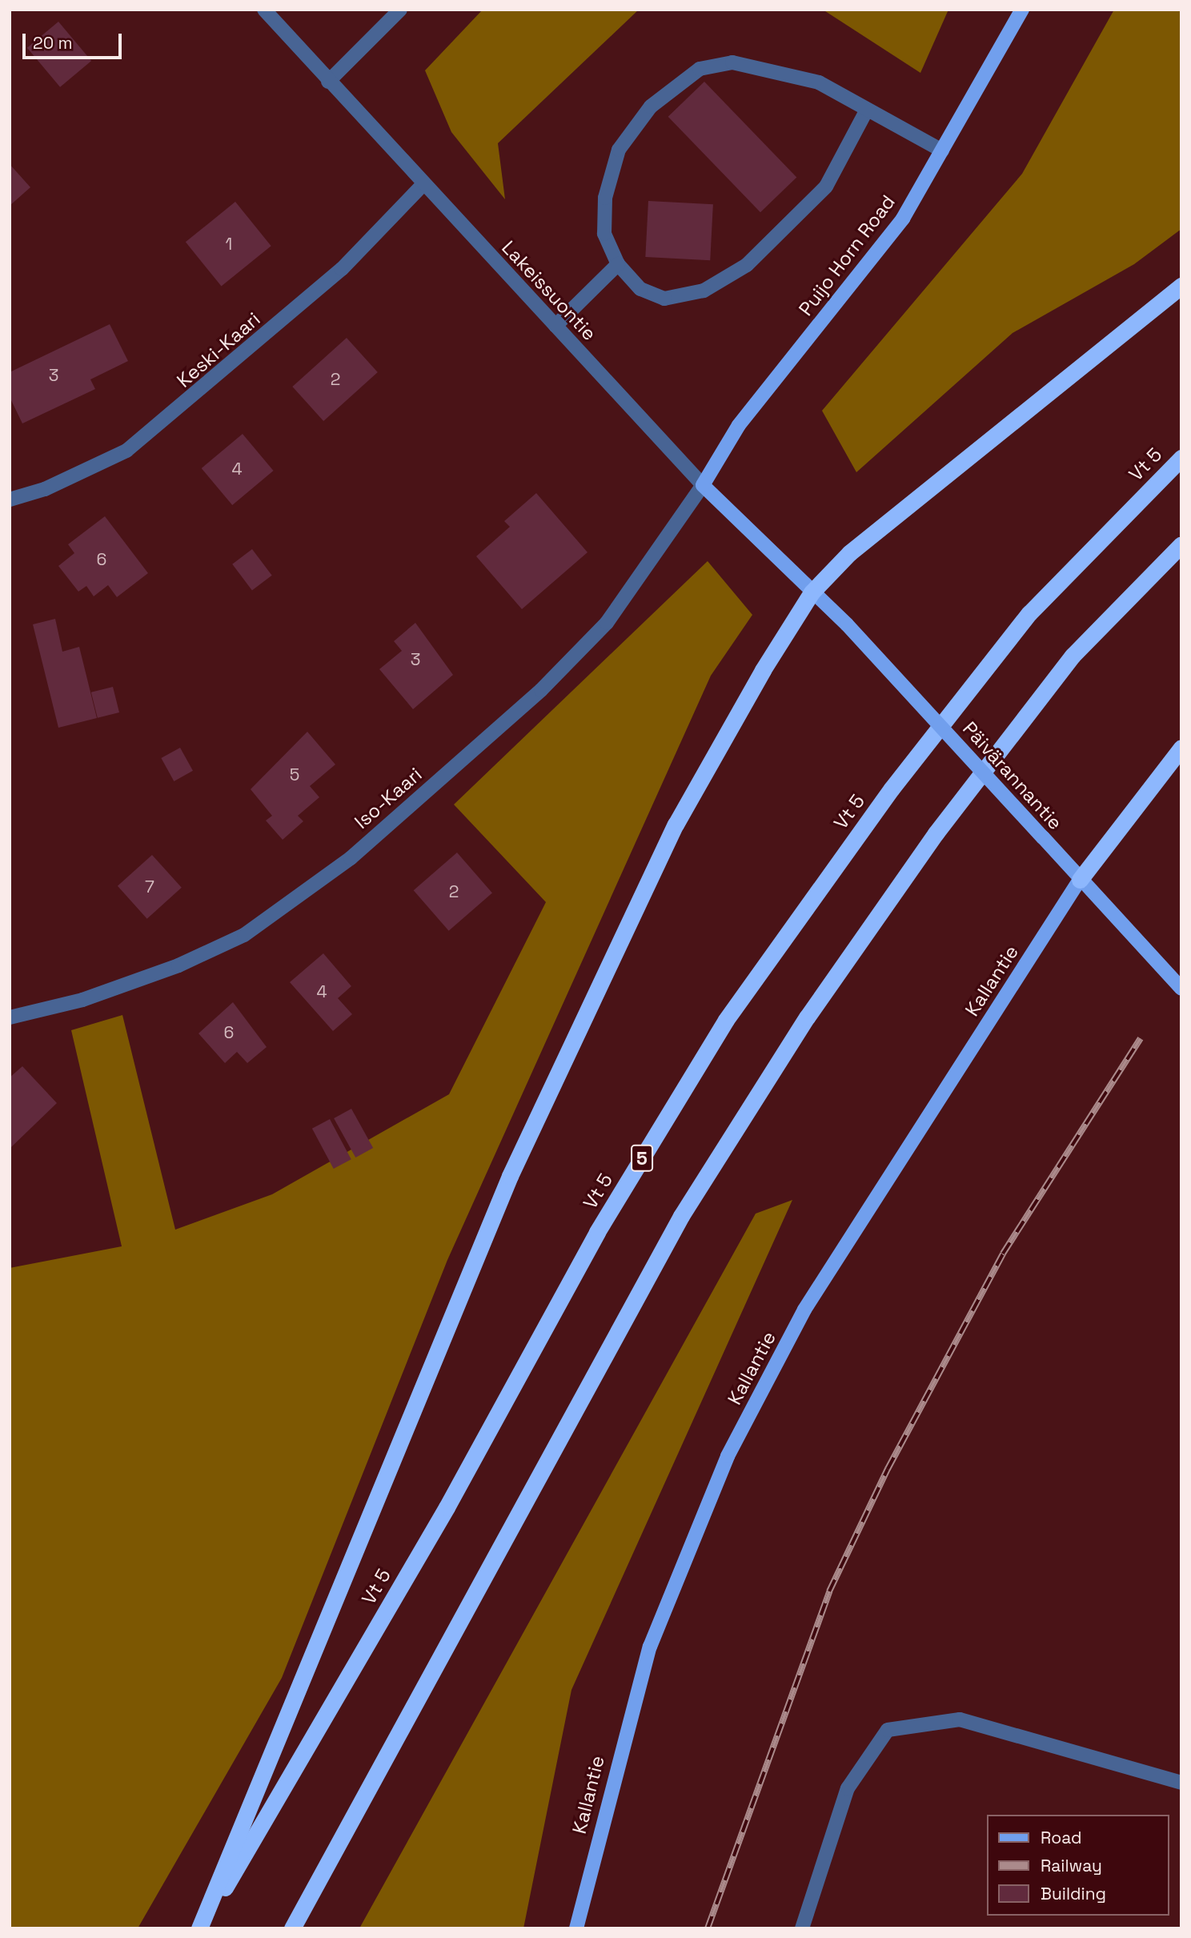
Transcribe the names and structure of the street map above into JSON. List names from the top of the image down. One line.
{"streets":{"highway":["Vt 5","5"],"main road":["Puijo Horn Road","Lakeissuontie","Päivärannantie","Kallantie"],"street":["Keski-Kaari","Iso-Kaari"]},"crossings":[["Puijo Horn Road","Lakeissuontie"],["Puijo Horn Road","Iso-Kaari"],["Lakeissuontie","Keski-Kaari"],["Lakeissuontie","Päivärannantie"],["Lakeissuontie","Iso-Kaari"],["Päivärannantie","Kallantie"]],"house_numbers":["1","3","2","4","6","3","5","7","2","4","6"],"legend":["Road","Railway","Building"],"scale_bar":"20 m"}
